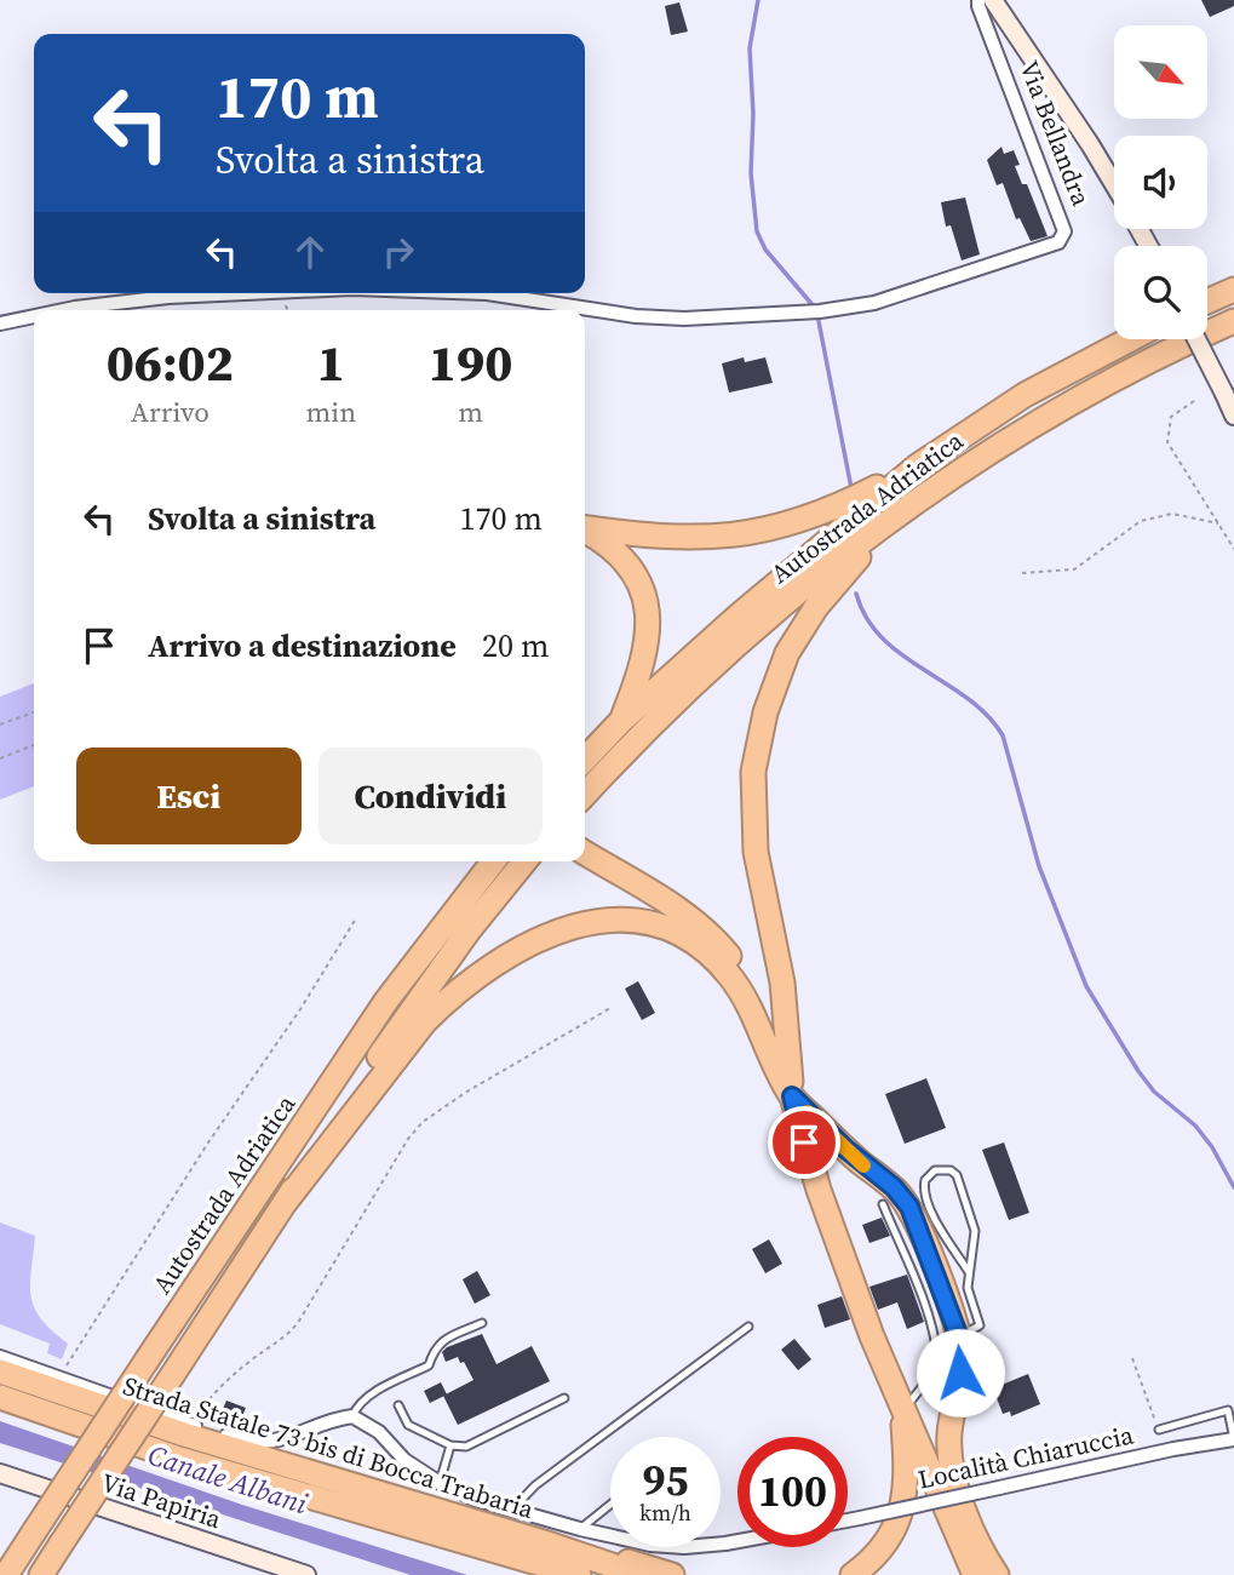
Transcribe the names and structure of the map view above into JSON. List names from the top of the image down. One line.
{"streets":{"highway":["Autostrada Adriatica","Strada Statale 73 bis di Bocca Trabaria"],"main road":["Via Bellandra","Via Papiria"],"street":["Località Chiaruccia"]},"water":["Canale Albani"],"north":"bottom right","page":{"turn":["170 m","Svolta a sinistra"],"eta":["06:02","Arrivo","1","min","190","m"],"list":[{"name":"Svolta a sinistra","value":"170 m"},{"name":"Arrivo a destinazione","value":"20 m"}],"buttons":["Esci","Condividi"],"speed":"95 km/h","limit":"100"}}
